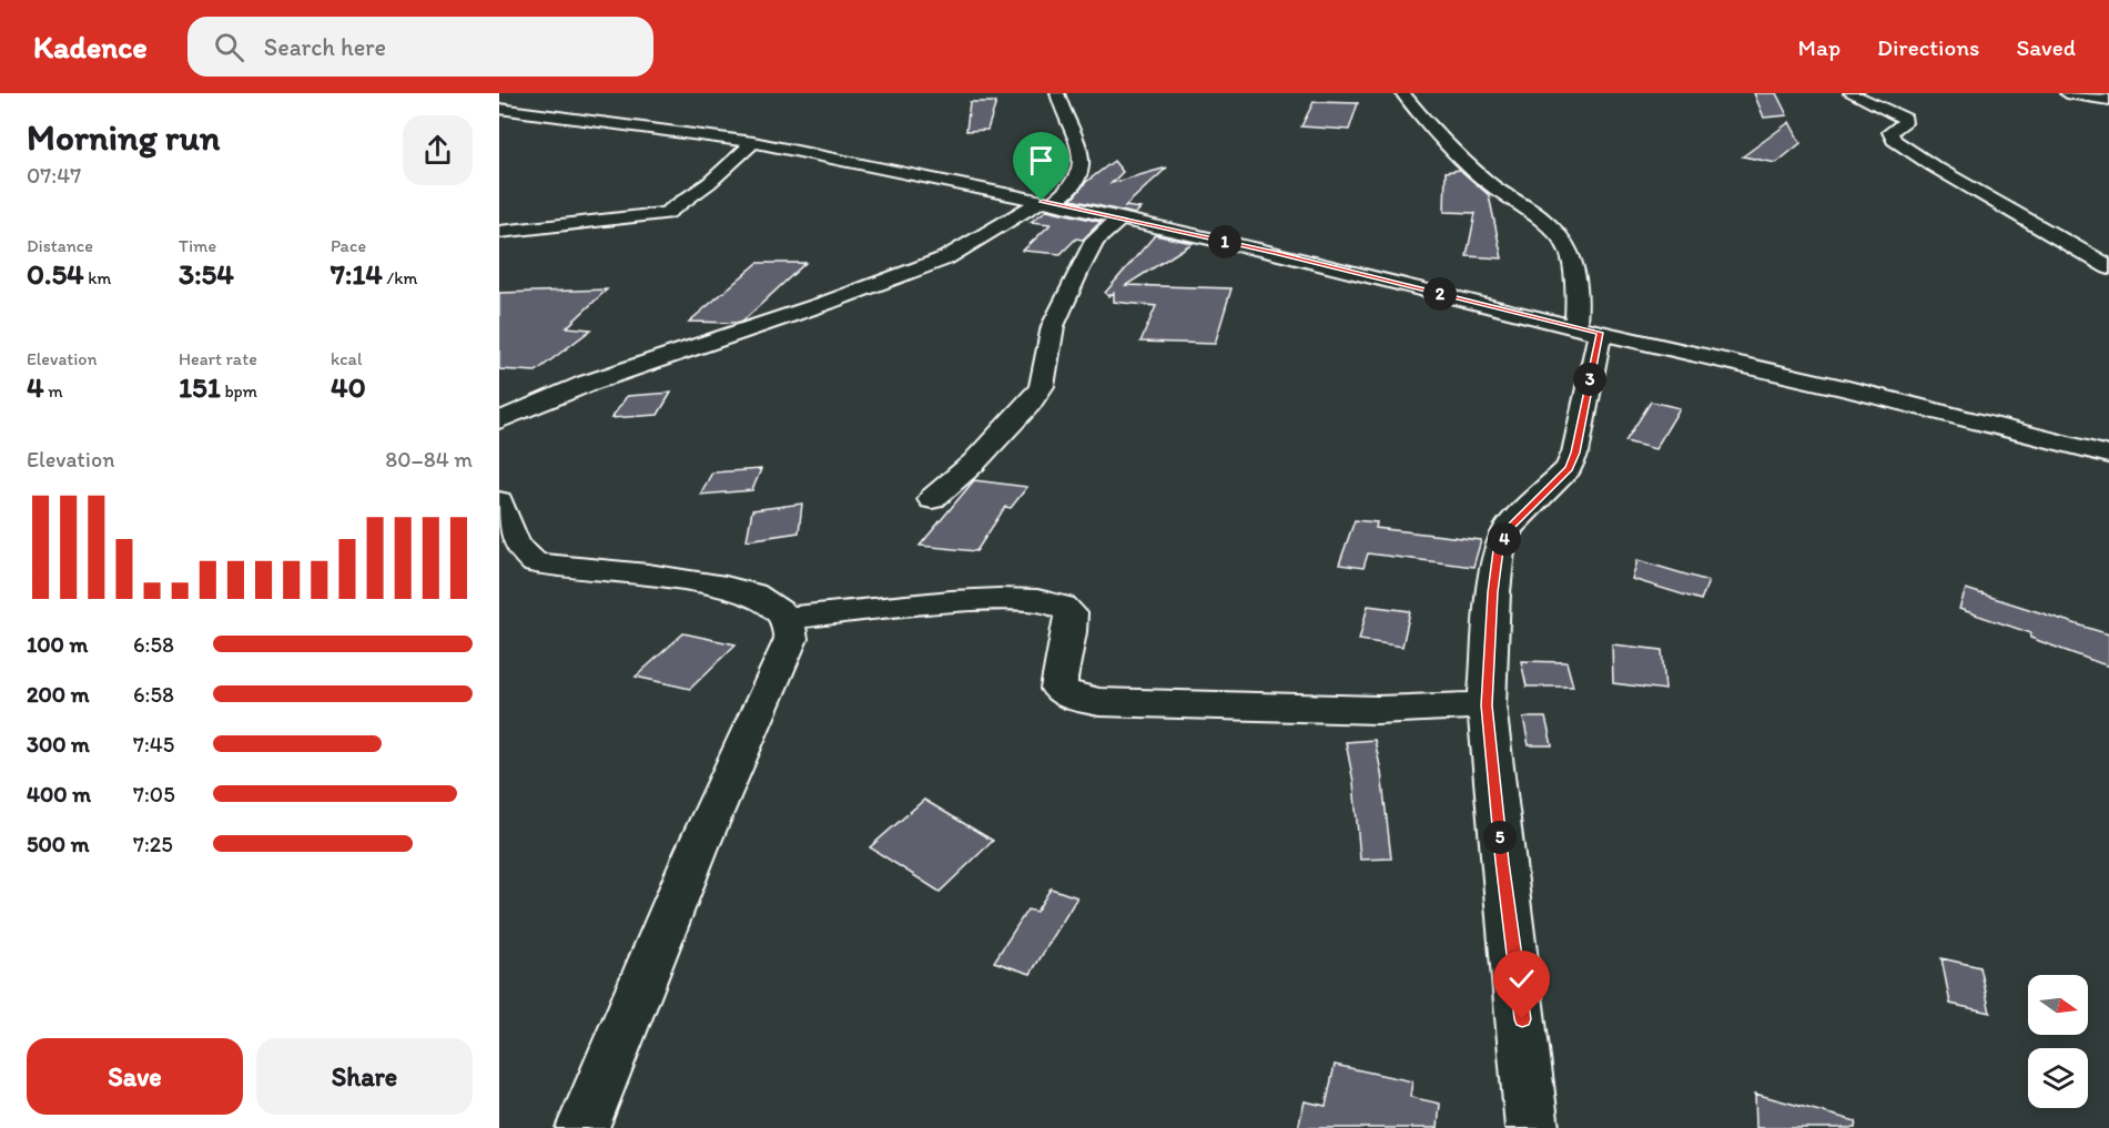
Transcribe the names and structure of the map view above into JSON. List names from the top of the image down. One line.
{"north":"right","page":{"header":"Kadence","search":"Search here","nav":["Map","Directions","Saved"],"heading":["Morning run","07:47"],"stats":[["Distance","0.54 km"],["Time","3:54"],["Pace","7:14 /km"],["Elevation","4 m"],["Heart rate","151 bpm"],["kcal","40"]],"pins":["1","2","3","4","5"],"chart":["Elevation","80–84 m"],"list":[{"name":"100 m","note":"6:58"},{"name":"200 m","note":"6:58"},{"name":"300 m","note":"7:45"},{"name":"400 m","note":"7:05"},{"name":"500 m","note":"7:25"}],"buttons":["Save","Share"]}}
